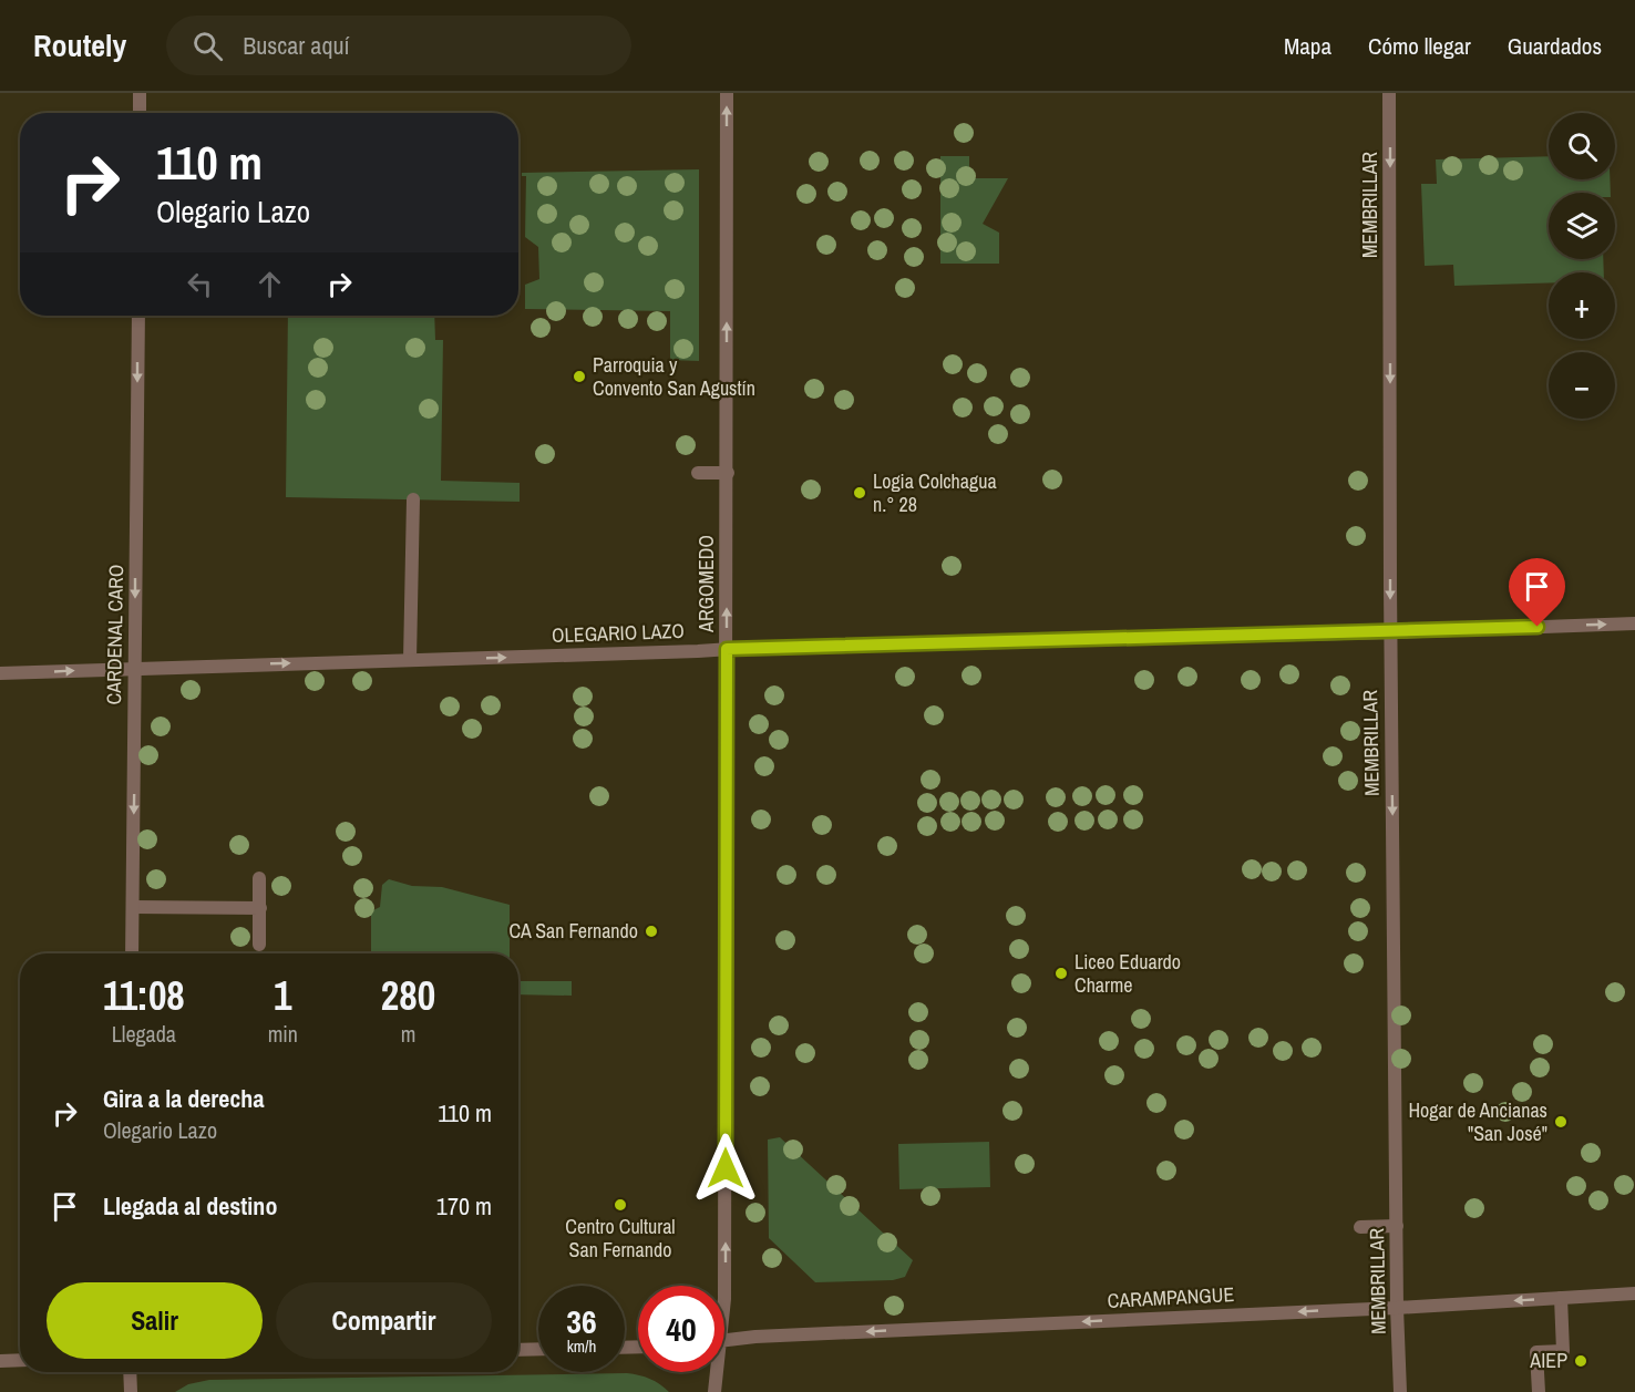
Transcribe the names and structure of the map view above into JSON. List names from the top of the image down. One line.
{"streets":{"street":["MEMBRILLAR","ARGOMEDO","OLEGARIO LAZO","CARDENAL CARO","CARAMPANGUE"]},"crossings":[["MEMBRILLAR","OLEGARIO LAZO"],["MEMBRILLAR","CARAMPANGUE"],["ARGOMEDO","OLEGARIO LAZO"],["OLEGARIO LAZO","CARDENAL CARO"]],"one_way":["MEMBRILLAR","ARGOMEDO","OLEGARIO LAZO","CARDENAL CARO","CARAMPANGUE"],"places":["Parroquia y Convento San Agustín","Logia Colchagua n.° 28","CA San Fernando","Liceo Eduardo Charme","Hogar de Ancianas \"San José\"","Centro Cultural San Fernando","AIEP"],"page":{"header":"Routely","search":"Buscar aquí","nav":["Mapa","Cómo llegar","Guardados"],"map_buttons":["+","−"],"turn":["110 m","Olegario Lazo"],"eta":["11:08","Llegada","1","min","280","m"],"list":[{"name":"Gira a la derecha","note":"Olegario Lazo","value":"110 m"},{"name":"Llegada al destino","value":"170 m"}],"buttons":["Salir","Compartir"],"speed":"36 km/h","limit":"40"}}
